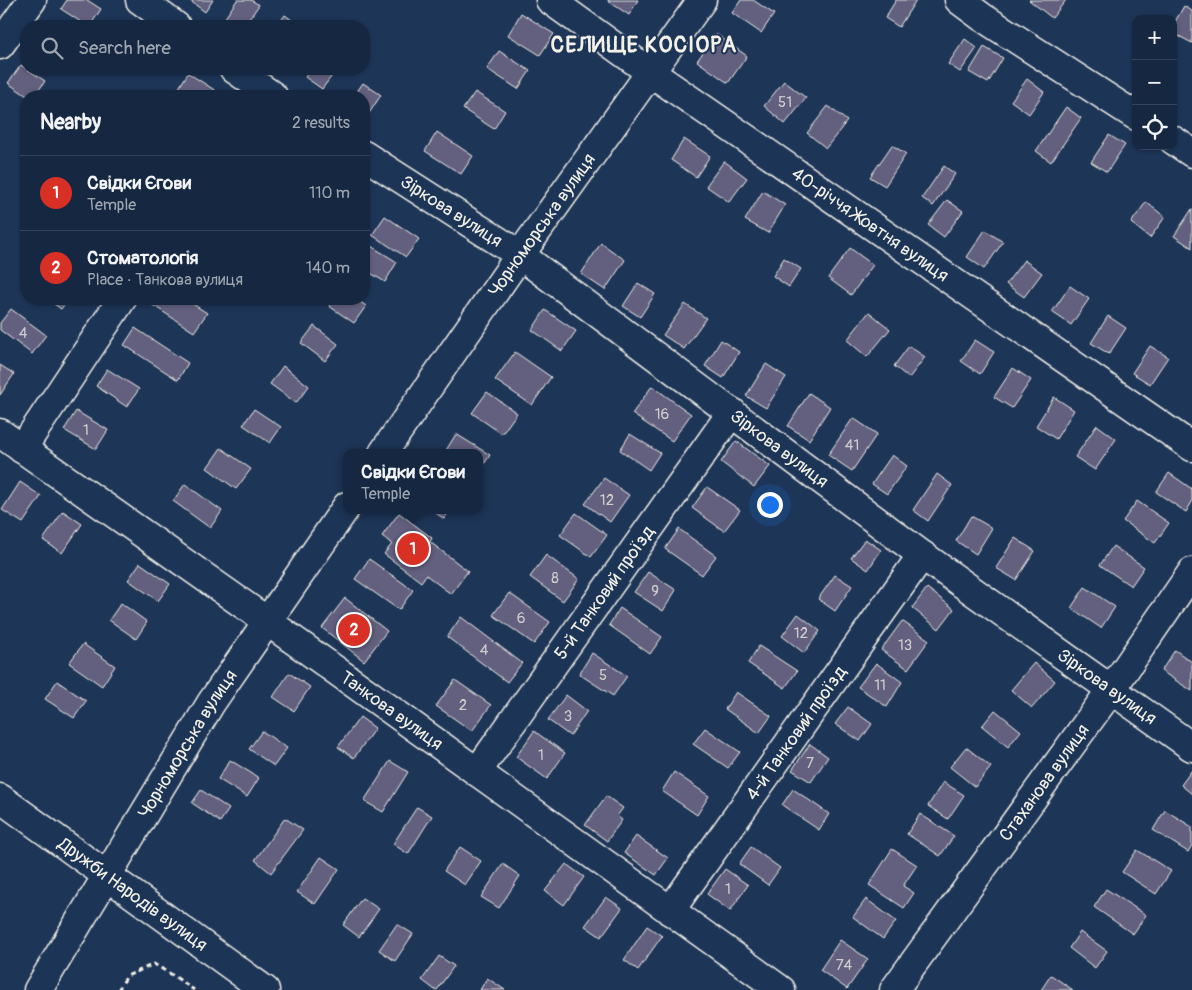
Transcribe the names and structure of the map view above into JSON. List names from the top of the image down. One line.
{"streets":{"street":["Зіркова вулиця","40-річчя Жовтня вулиця","Чорноморська вулиця","5-й Танковий проїзд","Танкова вулиця","4-й Танковий проїзд","Стаханова вулиця","Дружби Народів вулиця"]},"crossings":[["Зіркова вулиця","Чорноморська вулиця"],["Зіркова вулиця","5-й Танковий проїзд"],["Зіркова вулиця","4-й Танковий проїзд"],["Зіркова вулиця","Стаханова вулиця"],["40-річчя Жовтня вулиця","Чорноморська вулиця"],["Чорноморська вулиця","Танкова вулиця"],["Чорноморська вулиця","Дружби Народів вулиця"],["5-й Танковий проїзд","Танкова вулиця"],["Танкова вулиця","4-й Танковий проїзд"]],"districts":["СЕЛИЩЕ КОСІОРА"],"house_numbers":["51","4","16","1","41","12","8","9","6","12","13","4","5","11","2","3","1","7","1","74"],"page":{"map_buttons":["+","−"],"search":"Search here","heading":["Nearby","2 results"],"list":[{"mark":"1","name":"Свідки Єгови","note":"Temple","value":"110 m"},{"mark":"2","name":"Стоматологія","note":"Place · Танкова вулиця","value":"140 m"}],"popup":["Свідки Єгови","Temple"],"pins":["1","2"]}}
